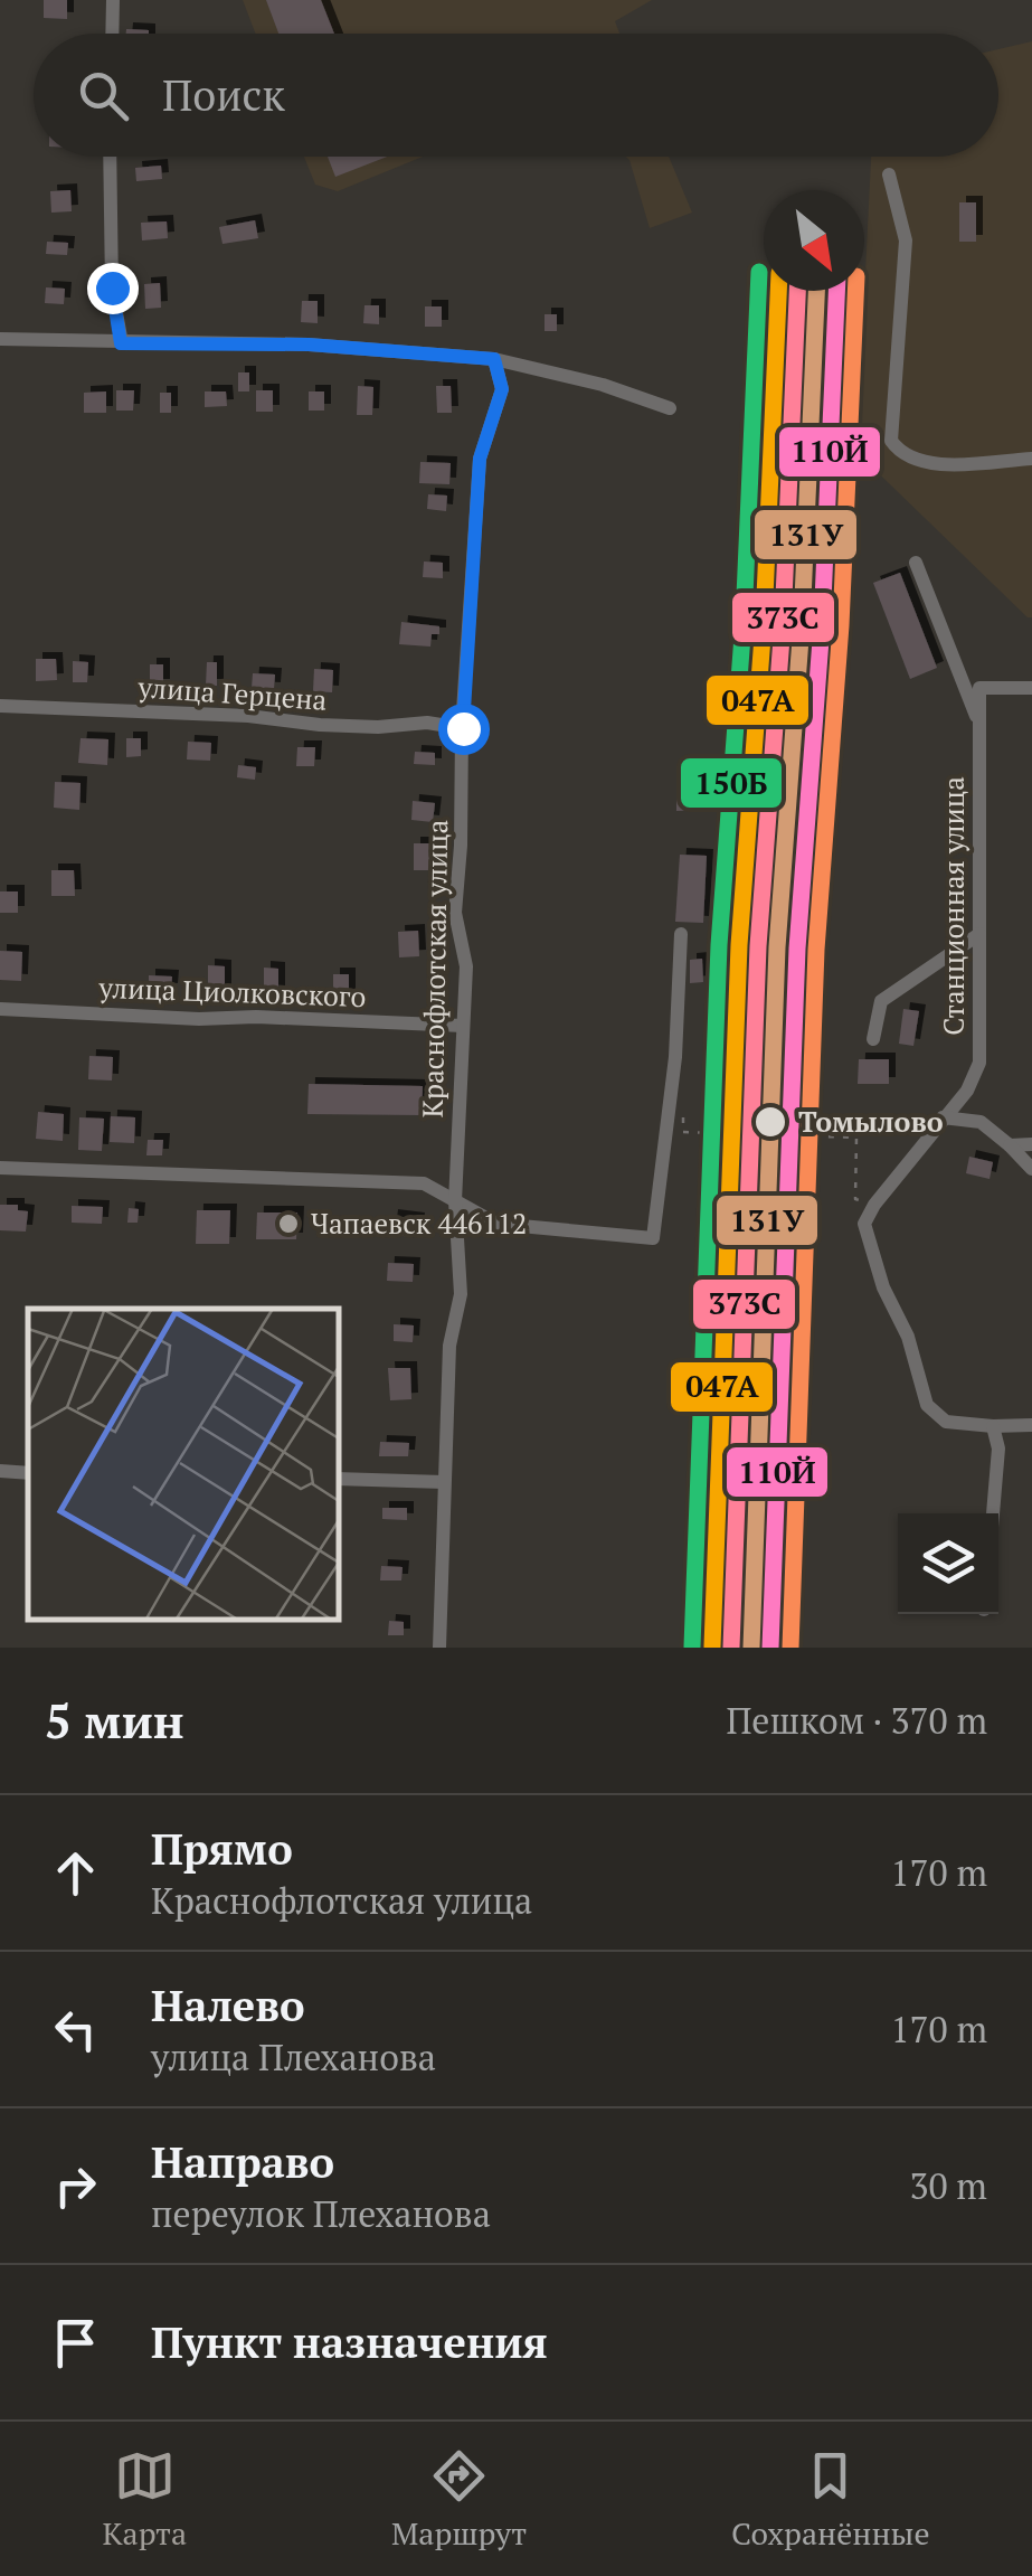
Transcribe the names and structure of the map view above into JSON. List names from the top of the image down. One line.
{"streets":{"street":["улица Герцена","Станционная улица","Краснофлотская улица","улица Циолковского"]},"crossings":[["улица Герцена","Краснофлотская улица"],["Краснофлотская улица","улица Циолковского"]],"places":["Томылово","Чапаевск 446112"],"lines":["transit line 150Б","transit line 373C","transit line 131У","transit line 047А","transit line 110Й"],"north":"bottom right","page":{"search":"Поиск","heading":["5 мин","Пешком · 370 m"],"list":[["Прямо","Краснофлотская улица","170 m"],["Налево","улица Плеханова","170 m"],["Направо","переулок Плеханова","30 m"],"Пункт назначения"],"nav":["Карта","Маршрут","Сохранённые"]}}
